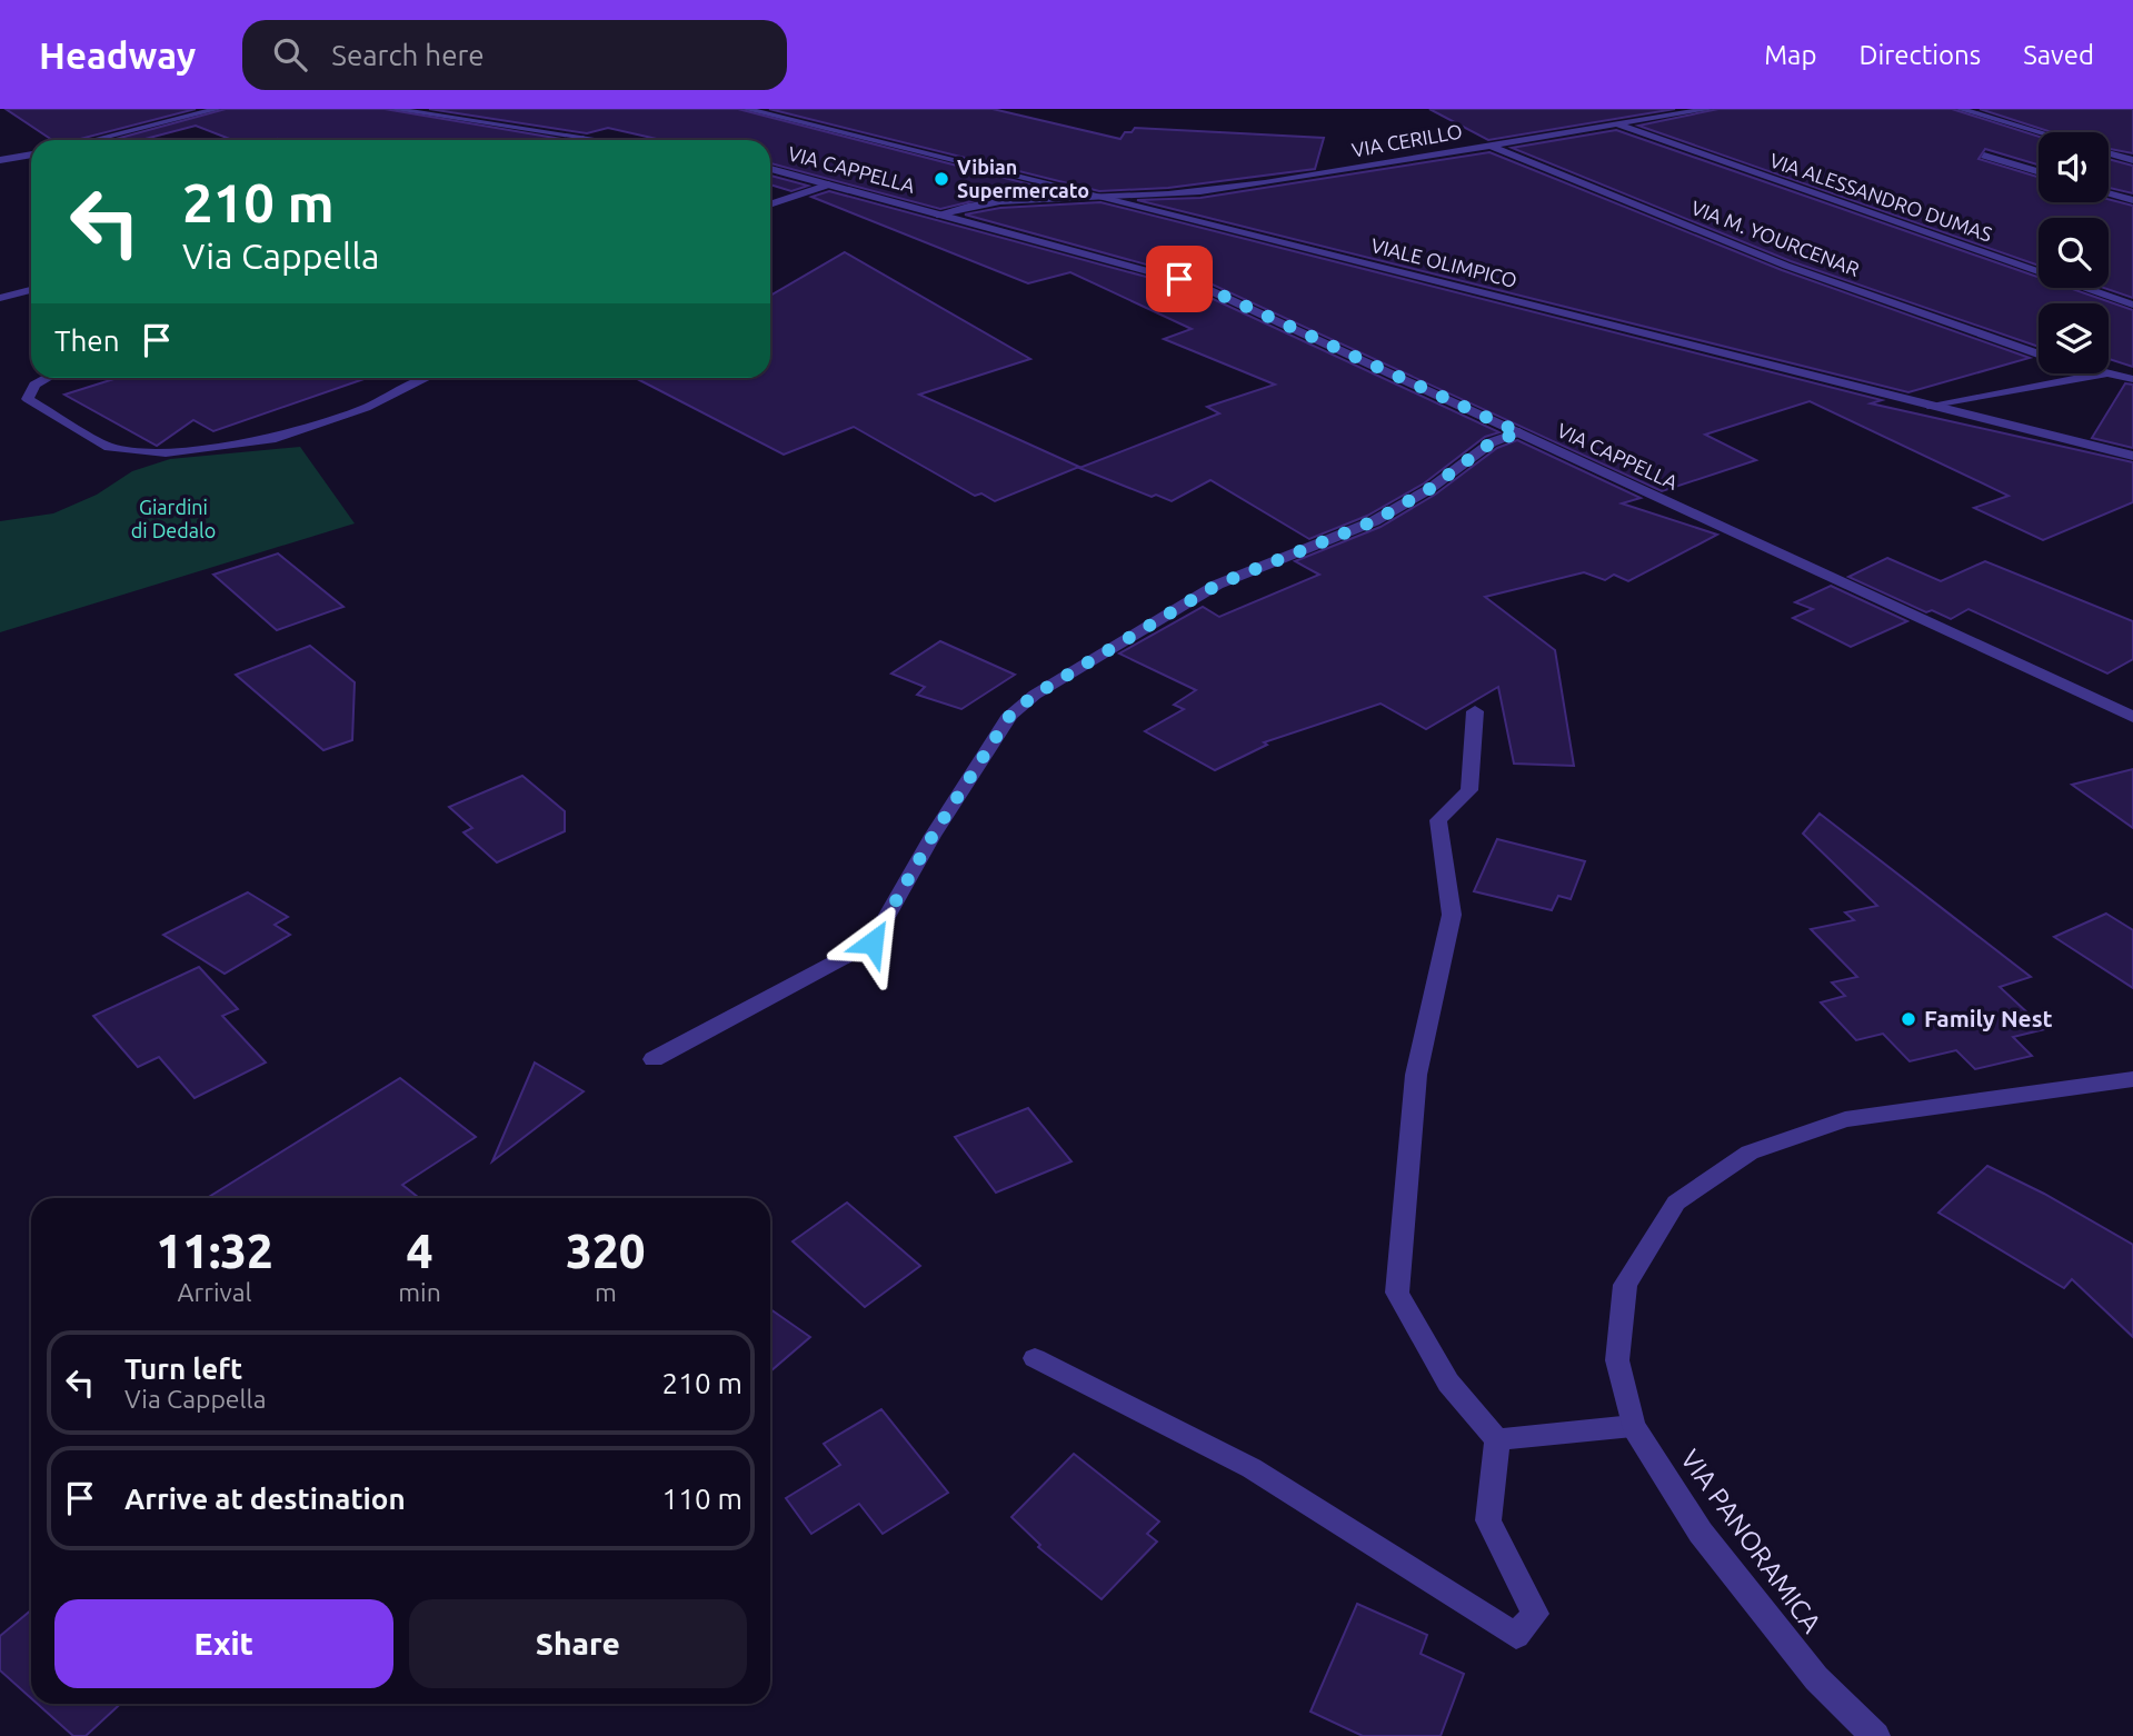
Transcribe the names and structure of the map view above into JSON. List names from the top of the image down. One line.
{"streets":{"street":["VIA CERILLO","VIA CAPPELLA","VIA ALESSANDRO DUMAS","VIA M. YOURCENAR","VIALE OLIMPICO","VIA PANORAMICA"]},"crossings":[["VIA CERILLO","VIA ALESSANDRO DUMAS"],["VIA CERILLO","VIA M. YOURCENAR"],["VIA CERILLO","VIALE OLIMPICO"],["VIA M. YOURCENAR","VIALE OLIMPICO"]],"parks":["Giardini di Dedalo"],"places":["Vibian Supermercato","Family Nest"],"page":{"header":"Headway","search":"Search here","nav":["Map","Directions","Saved"],"turn":["210 m","Via Cappella"],"then":"Then","eta":["11:32","Arrival","4","min","320","m"],"list":[{"name":"Turn left","note":"Via Cappella","value":"210 m"},{"name":"Arrive at destination","value":"110 m"}],"buttons":["Exit","Share"]}}
